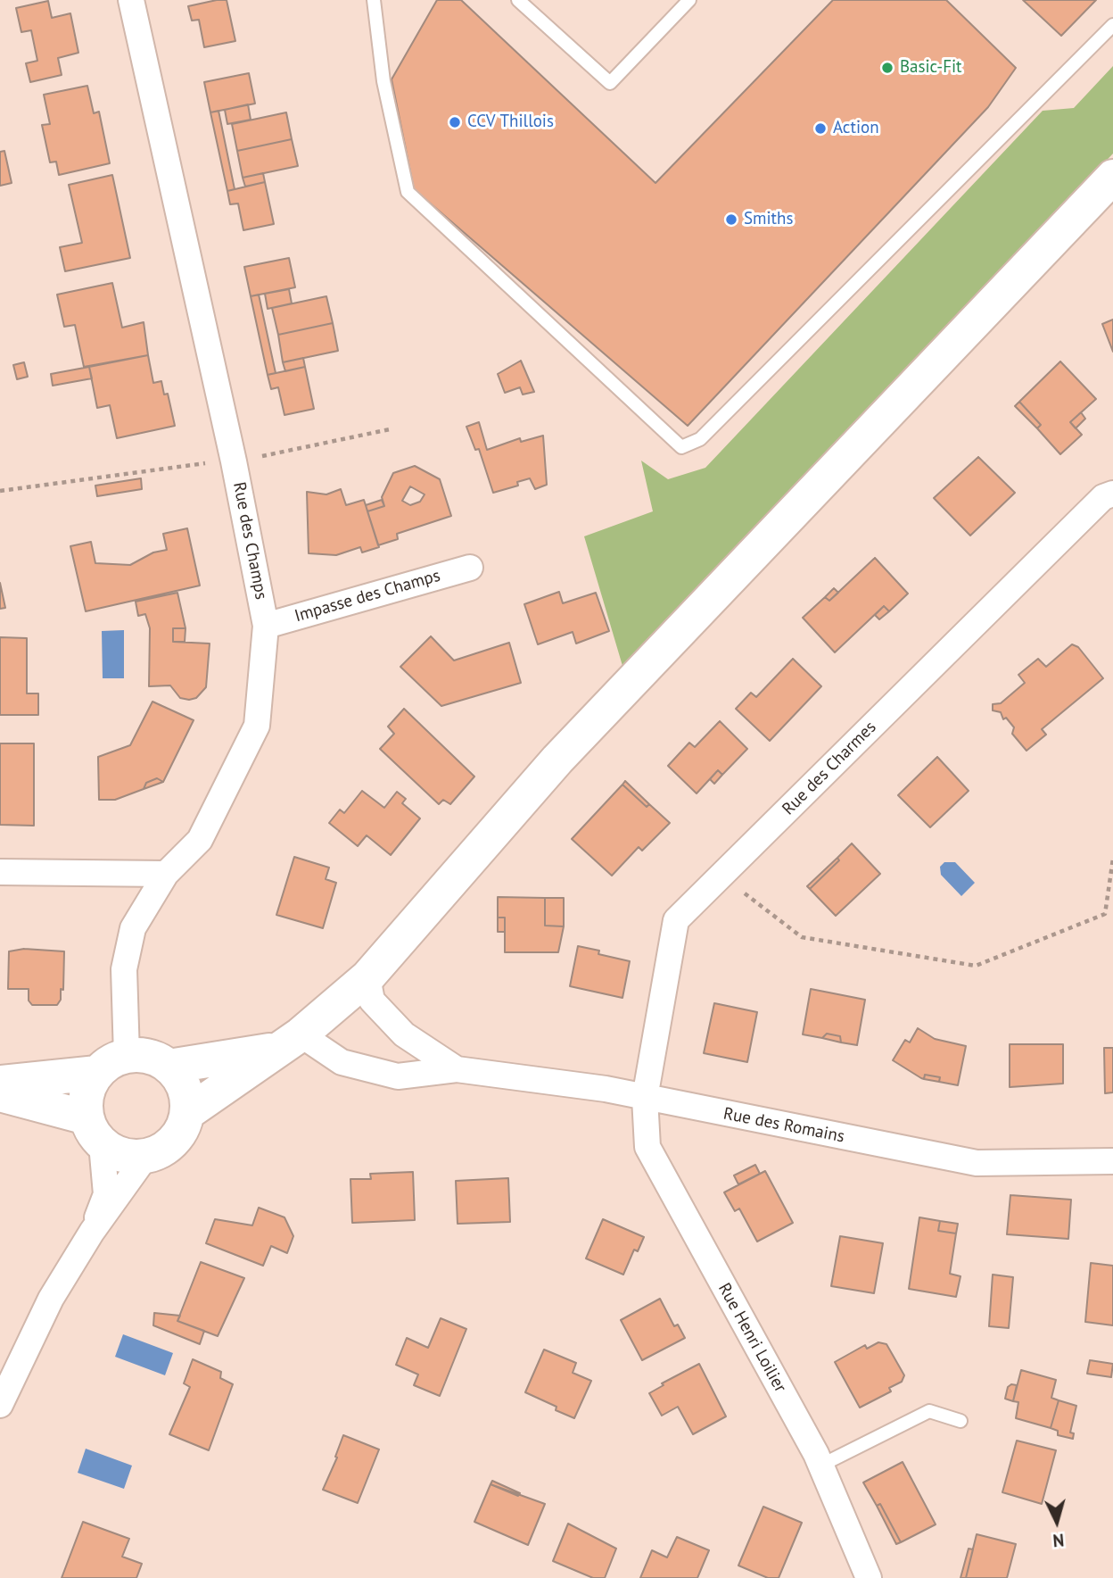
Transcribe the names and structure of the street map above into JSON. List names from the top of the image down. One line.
{"streets":{"street":["Rue des Champs","Impasse des Champs","Rue des Charmes","Rue des Romains","Rue Henri Loilier"]},"crossings":[["Rue des Champs","Impasse des Champs"],["Rue des Charmes","Rue des Romains"],["Rue des Charmes","Rue Henri Loilier"],["Rue des Romains","Rue Henri Loilier"]],"places":["Basic-Fit","CCV Thillois","Action","Smiths"],"north":"bottom"}
